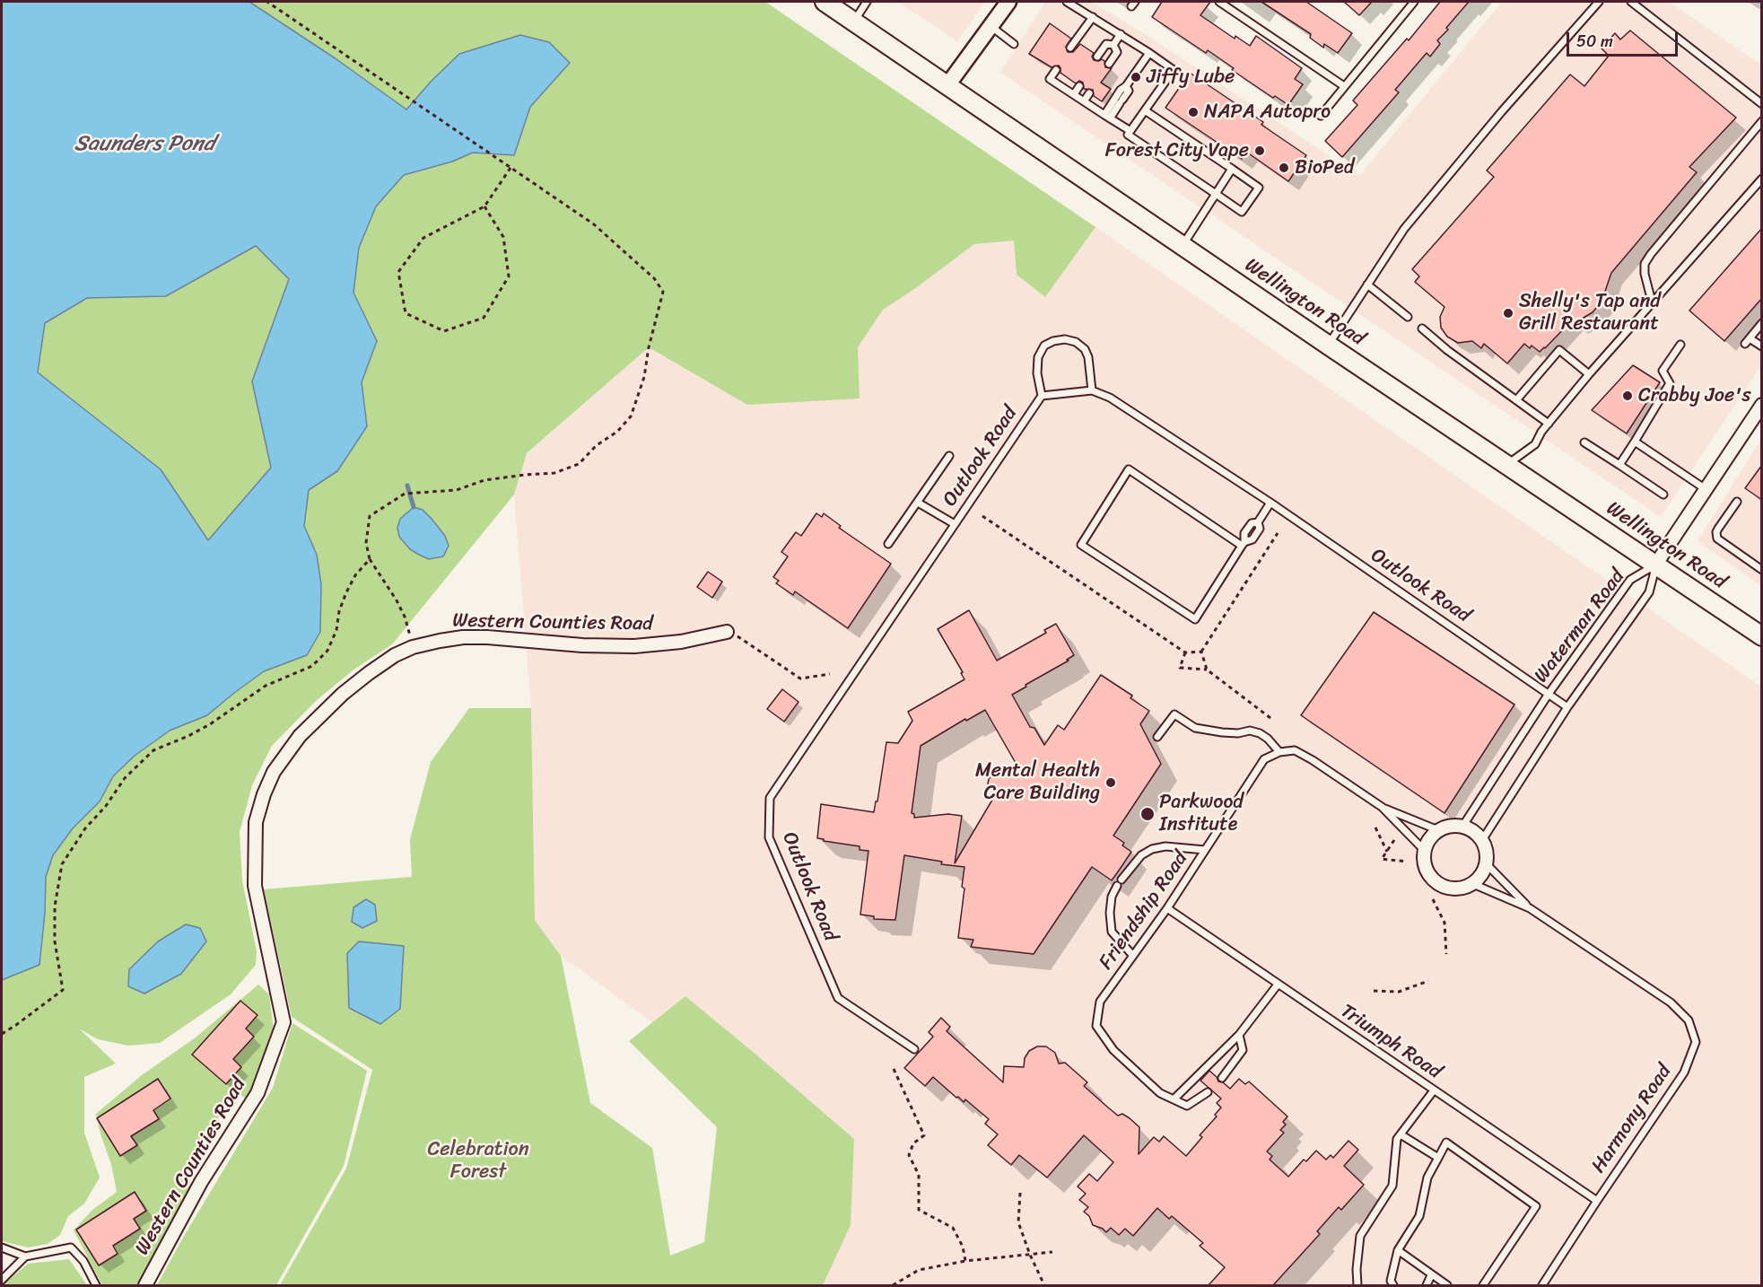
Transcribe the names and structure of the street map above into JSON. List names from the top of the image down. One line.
{"streets":{"main road":["Wellington Road"],"street":["Western Counties Road"],"lane":["Outlook Road","Waterman Road","Friendship Road","Triumph Road","Harmony Road"]},"crossings":[["Wellington Road","Waterman Road"],["Outlook Road","Waterman Road"],["Waterman Road","Harmony Road"],["Friendship Road","Triumph Road"],["Triumph Road","Harmony Road"]],"water":["Saunders Pond"],"parks":["Celebration Forest"],"places":["Jiffy Lube","NAPA Autopro","Forest City Vape","BioPed","Shelly's Tap and Grill Restaurant","Crabby Joe's","Mental Health Care Building","Parkwood Institute"],"scale_bar":"50 m"}
